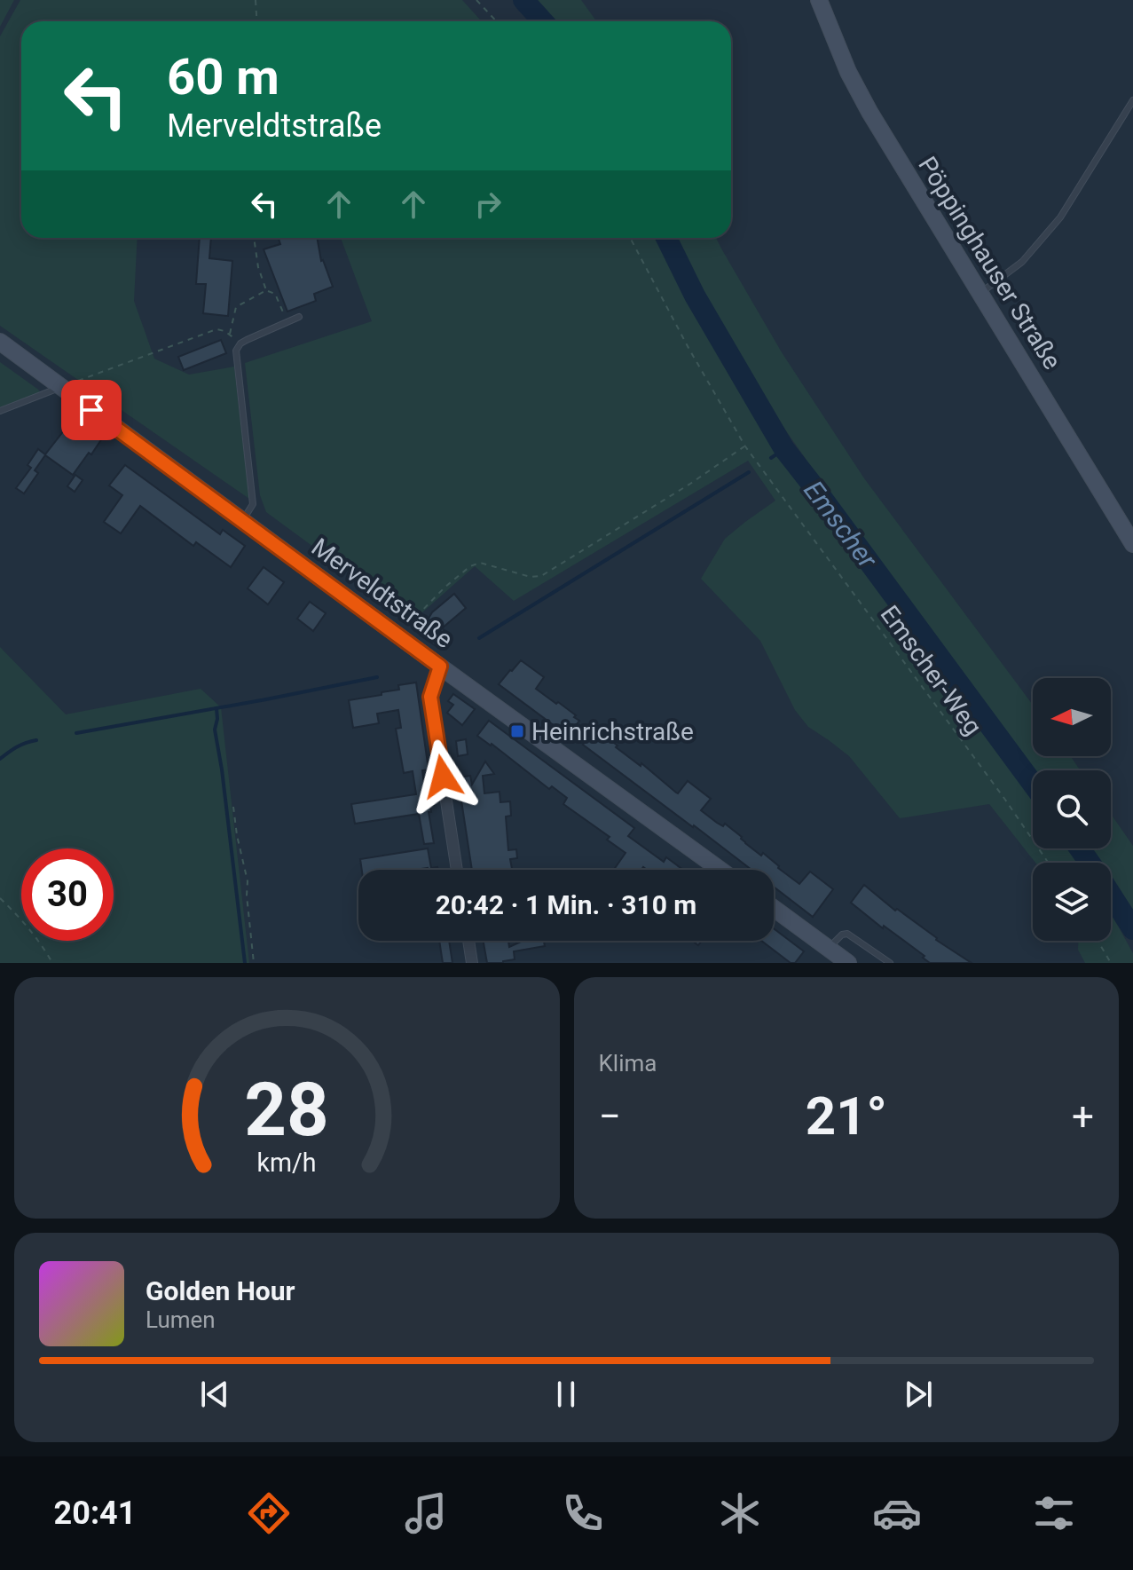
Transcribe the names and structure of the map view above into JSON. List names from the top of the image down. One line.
{"streets":{"main road":["Pöppinghauser Straße","Merveldtstraße"],"path":["Emscher-Weg"]},"water":["Emscher"],"places":{"transit":["Heinrichstraße"]},"north":"left","page":{"turn":["60 m","Merveldtstraße"],"limit":"30","trip":"20:42 · 1 Min. · 310 m","tile":"Klima","heat":["−","21°","+"],"song":["Golden Hour","Lumen"],"tabs":"20:41","gauge":["28","km/h"]}}
